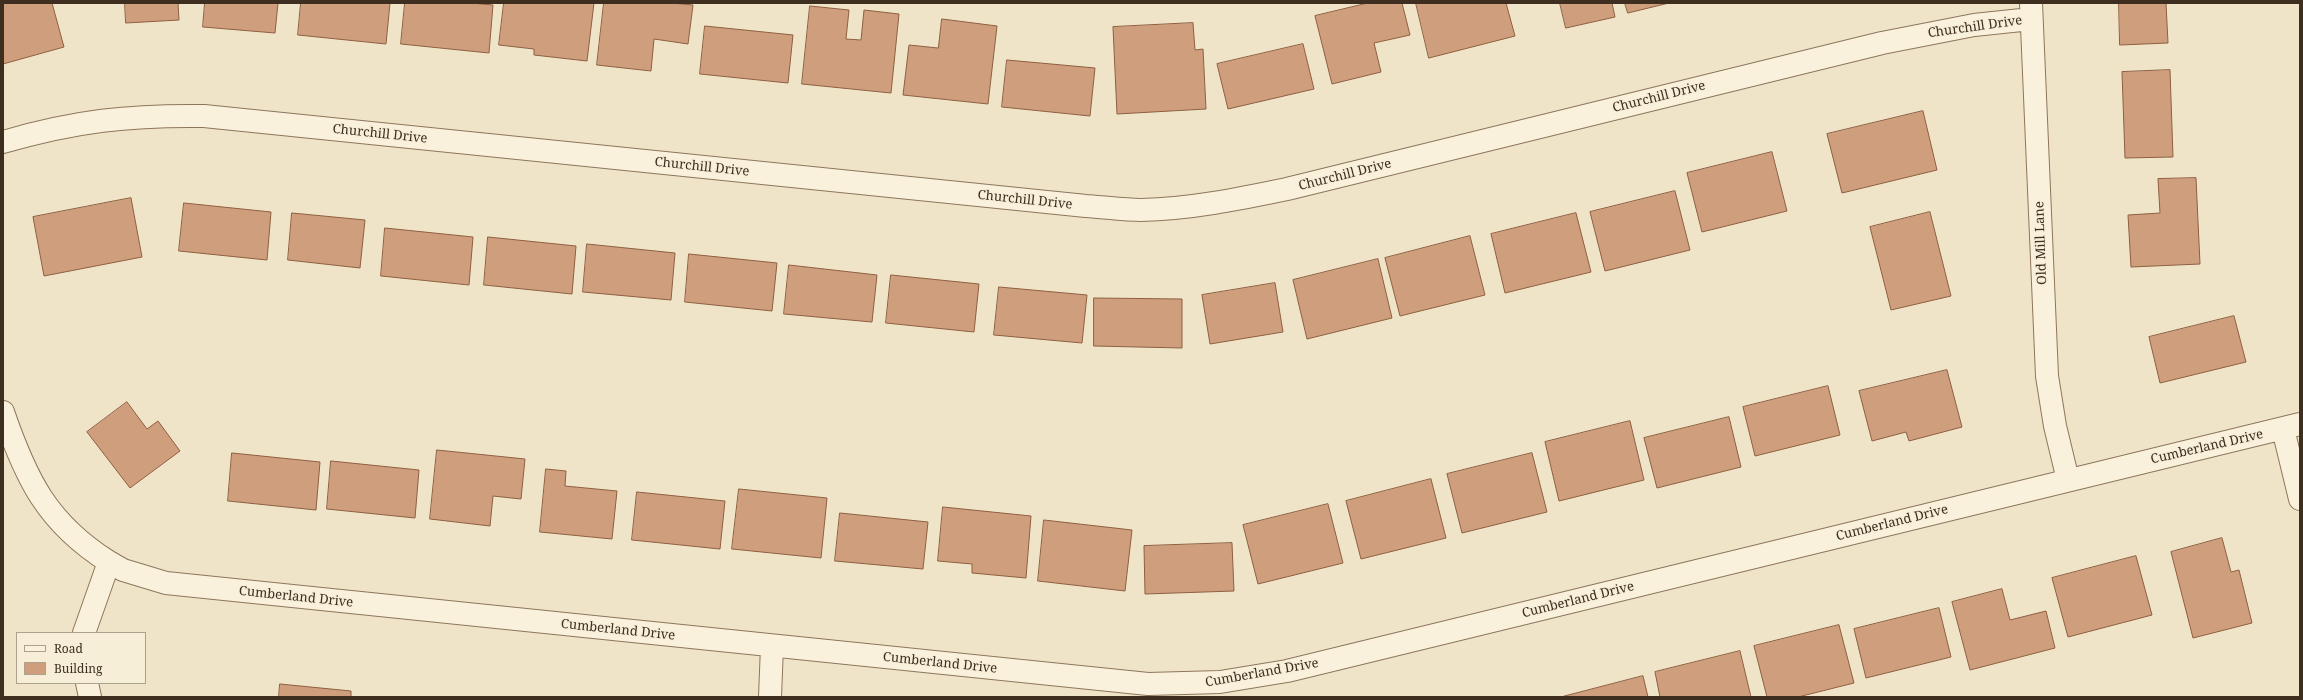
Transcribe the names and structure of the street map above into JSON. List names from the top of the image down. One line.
{"streets":{"street":["Churchill Drive","Old Mill Lane","Cumberland Drive"]},"crossings":[["Churchill Drive","Old Mill Lane"],["Old Mill Lane","Cumberland Drive"]],"legend":["Road","Building"]}
